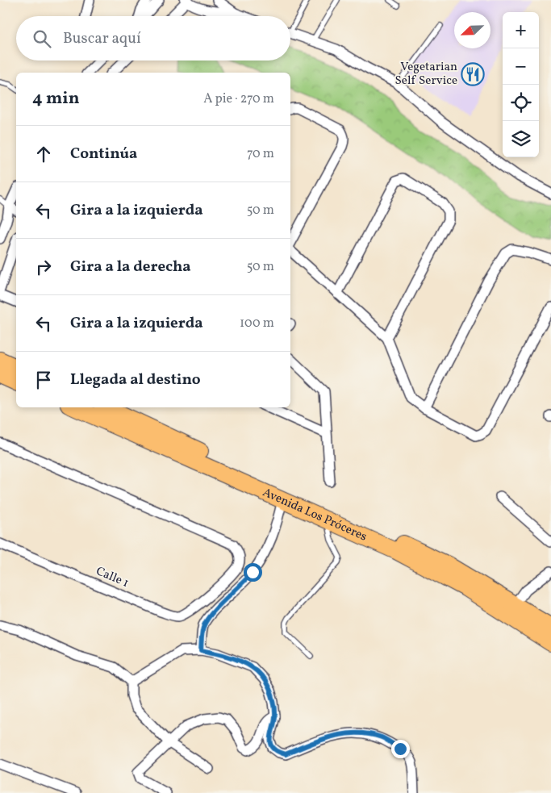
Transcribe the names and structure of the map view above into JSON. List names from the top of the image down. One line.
{"streets":{"highway":["Avenida Los Próceres"],"street":["Calle 1"]},"places":{"restaurant":["Vegetarian Self Service"]},"north":"bottom left","page":{"map_buttons":["+","−"],"search":"Buscar aquí","heading":["4 min","A pie · 270 m"],"list":[["Continúa","70 m"],["Gira a la izquierda","50 m"],["Gira a la derecha","50 m"],["Gira a la izquierda","100 m"],"Llegada al destino"]}}
